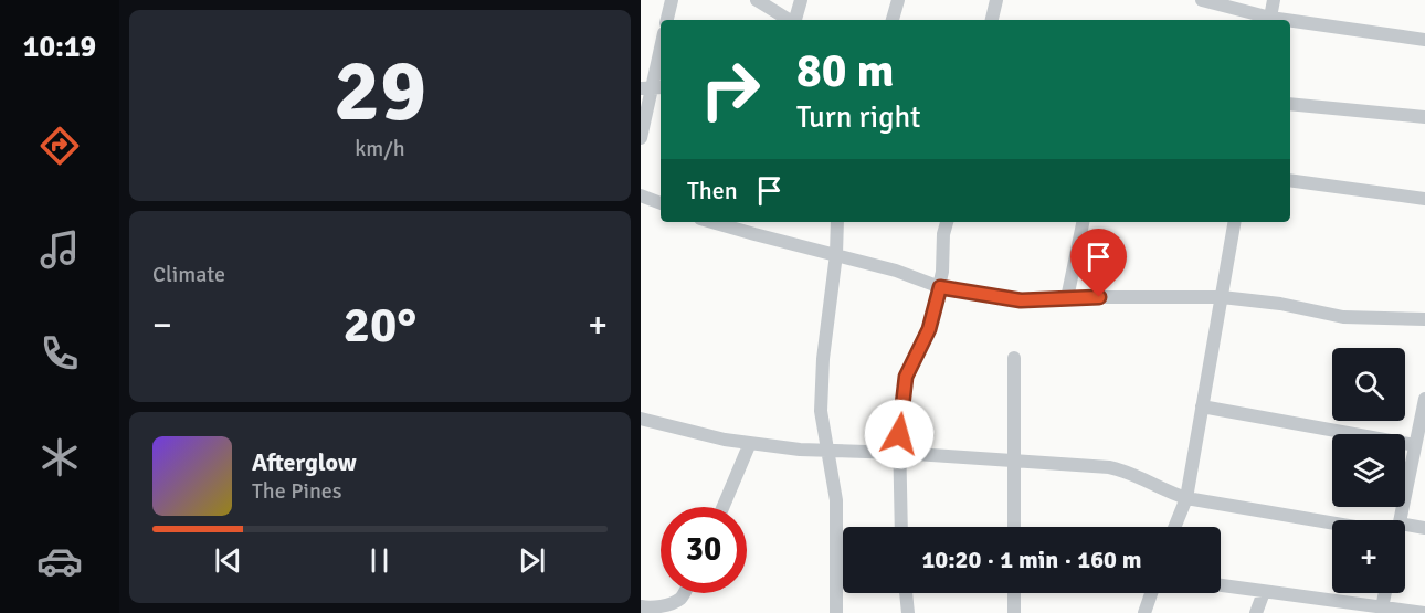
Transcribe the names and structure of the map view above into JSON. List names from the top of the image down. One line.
{"page":{"tabs":"10:19","tile":[["29","km/h"],"Climate"],"turn":["80 m","Turn right"],"then":"Then","heat":["−","20°","+"],"map_buttons":"+","song":["Afterglow","The Pines"],"limit":"30","trip":"10:20 · 1 min · 160 m"}}
